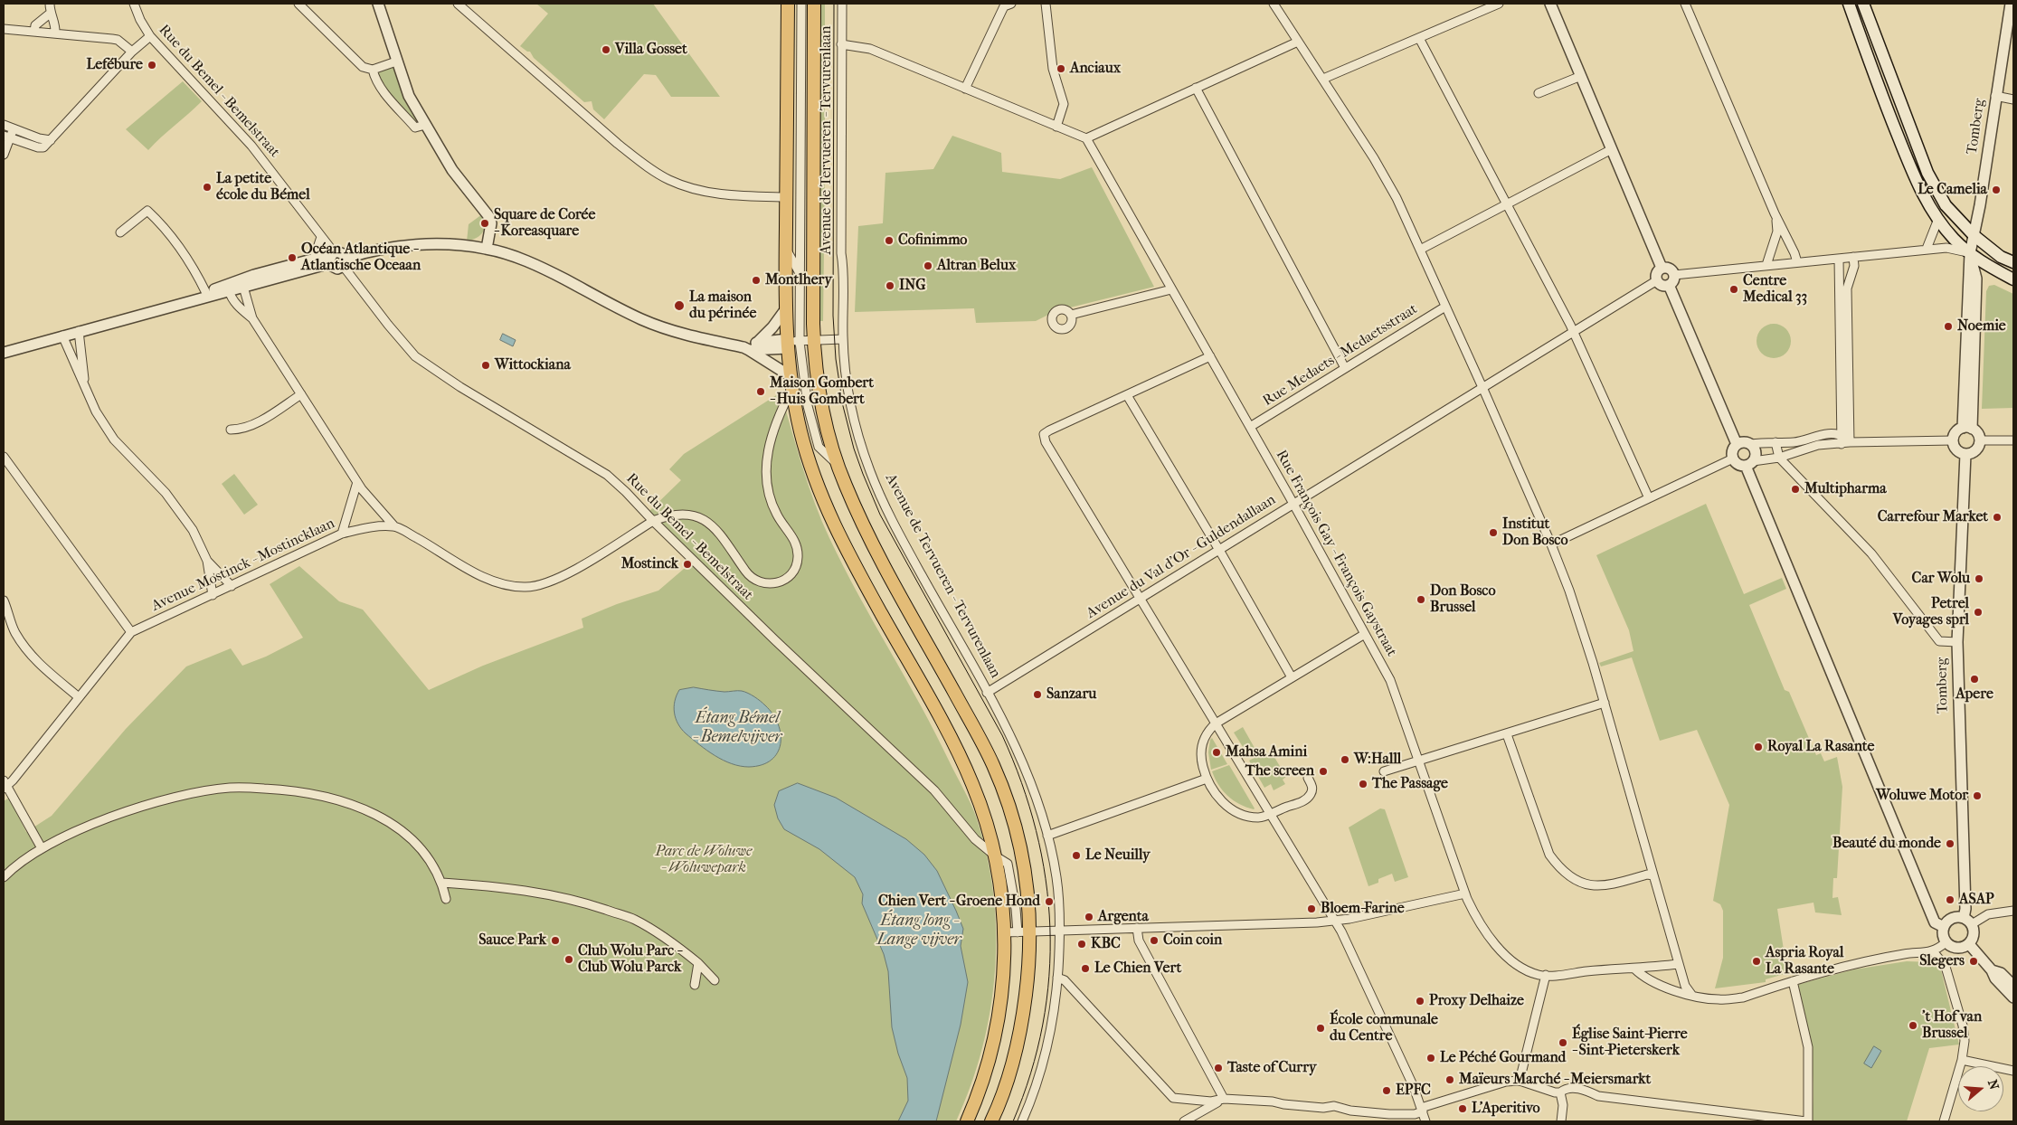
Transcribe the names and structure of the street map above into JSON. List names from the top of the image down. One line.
{"streets":{"main road":["Avenue de Tervueren - Tervurenlaan"],"street":["Rue du Bemel - Bemelstraat","Tomberg","Rue Medaets - Medaetsstraat","Rue François Gay - François Gaystraat","Avenue du Val d'Or - Guldendallaan","Avenue Mostinck - Mostincklaan"]},"crossings":[["Rue du Bemel - Bemelstraat","Avenue de Tervueren - Tervurenlaan"],["Avenue de Tervueren - Tervurenlaan","Avenue du Val d'Or - Guldendallaan"],["Rue Medaets - Medaetsstraat","Rue François Gay - François Gaystraat"],["Rue François Gay - François Gaystraat","Avenue du Val d'Or - Guldendallaan"]],"water":["Étang Bémel - Bemelvijver","Étang long - Lange vijver"],"parks":["Parc de Woluwe - Woluwepark"],"places":["Villa Gosset","Lefébure","Anciaux","La petite école du Bémel","Le Camelia","Square de Corée - Koreasquare","Cofinimmo","Océan Atlantique - Atlantische Oceaan","Altran Belux","Montlhery","ING","Centre Medical 33","La maison du périnée","Noemie","Wittockiana","Maison Gombert - Huis Gombert","Multipharma","Carrefour Market","Institut Don Bosco","Mostinck","Car Wolu","Don Bosco Brussel","Petrel Voyages sprl","Apere","Sanzaru","Royal La Rasante","Mahsa Amini","W:Halll","The screen","The Passage","Woluwe Motor","Beauté du monde","Le Neuilly","ASAP","Chien Vert - Groene Hond","Bloem-Farine","Argenta","Sauce Park","Coin coin","KBC","Club Wolu Parc - Club Wolu Parck","Aspria Royal La Rasante","Slegers","Le Chien Vert","Proxy Delhaize","'t Hof van Brussel","École communale du Centre","Église Saint-Pierre - Sint-Pieterskerk","Le Péché Gourmand","Taste of Curry","Maïeurs Marché - Meiersmarkt","EPFC","L'Aperitivo"],"north":"right"}
